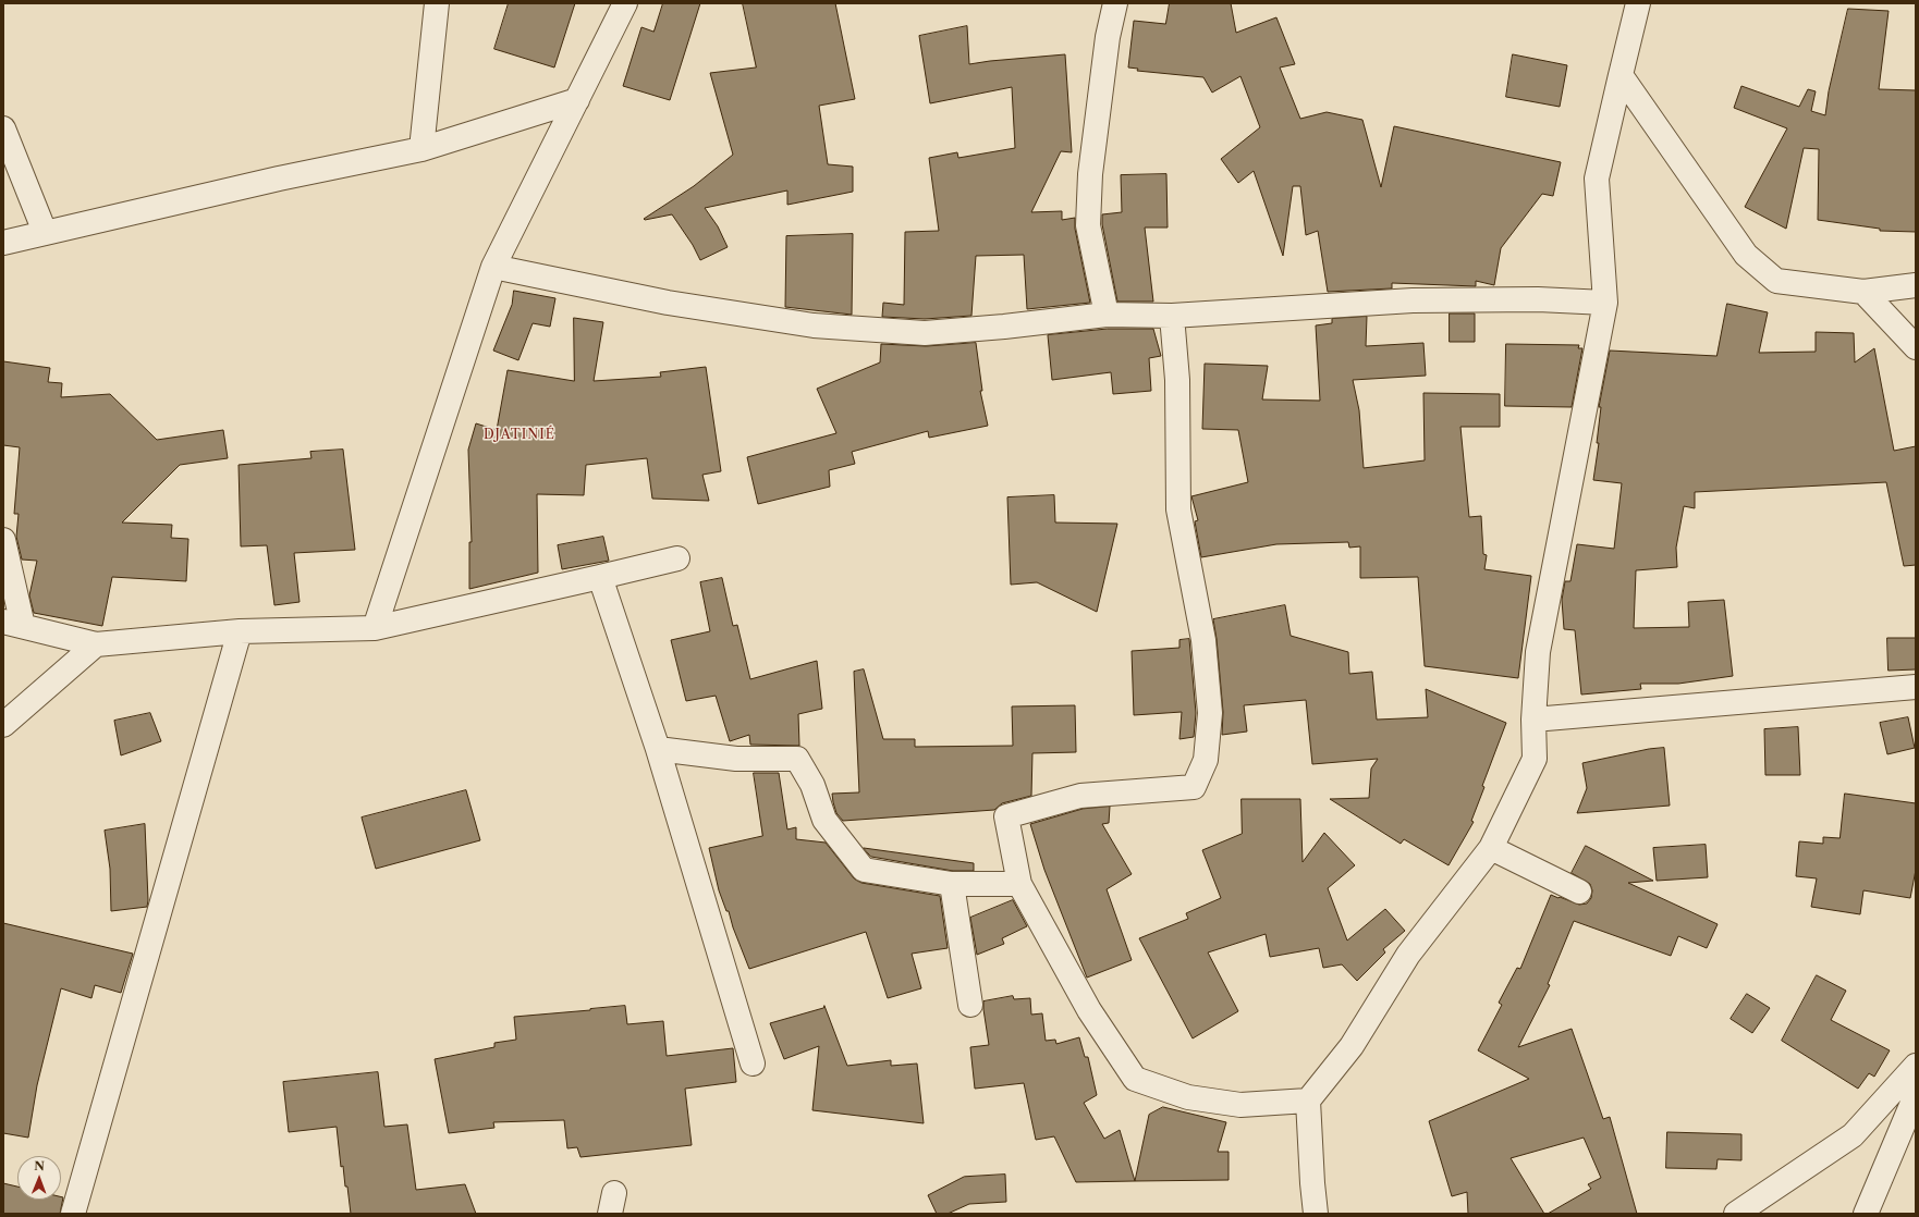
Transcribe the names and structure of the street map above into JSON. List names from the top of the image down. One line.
{"districts":["DJATINIÉ"],"north":"top"}
